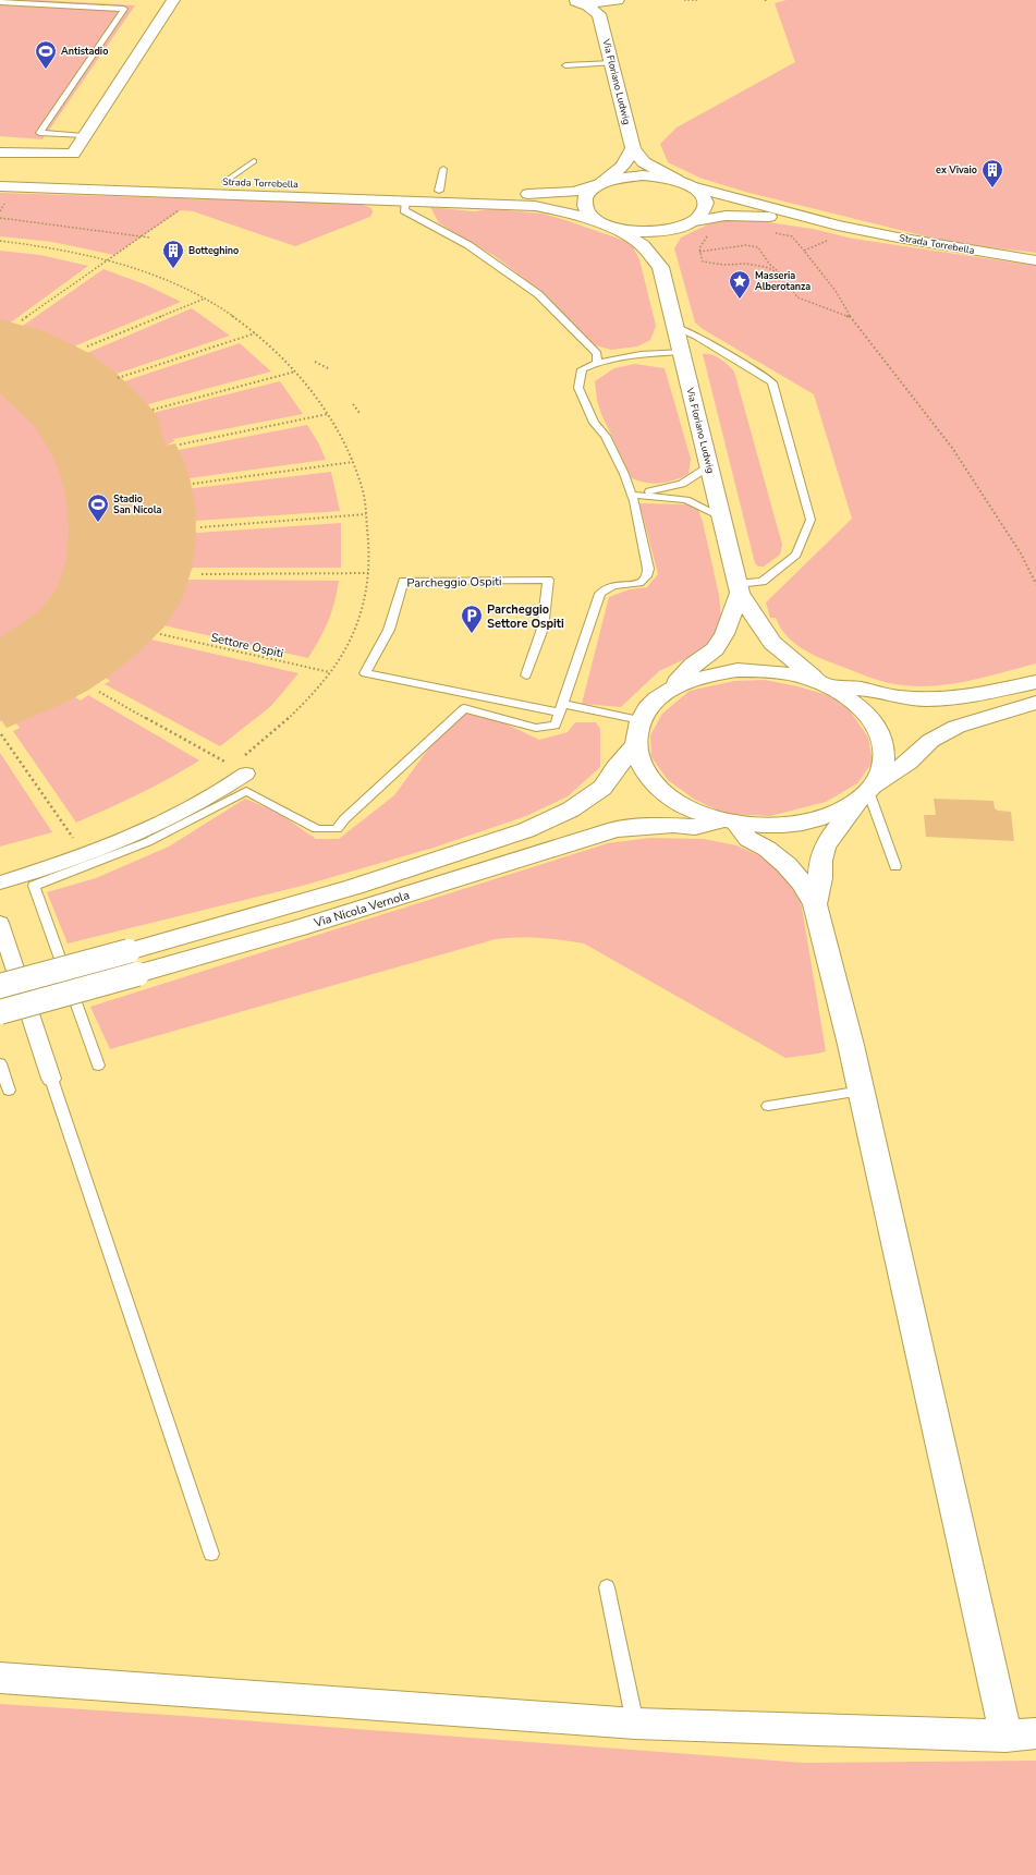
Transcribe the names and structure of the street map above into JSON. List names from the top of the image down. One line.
{"streets":{"main road":["Via Floriano Ludwig","Strada Torrebella","Via Nicola Vernola"],"lane":["Parcheggio Ospiti"],"path":["Settore Ospiti"]},"places":{"sports":["Antistadio","Stadio San Nicola"],"building":["ex Vivaio","Botteghino"],"place":["Masseria Alberotanza"],"parking":["Parcheggio Settore Ospiti"]}}
